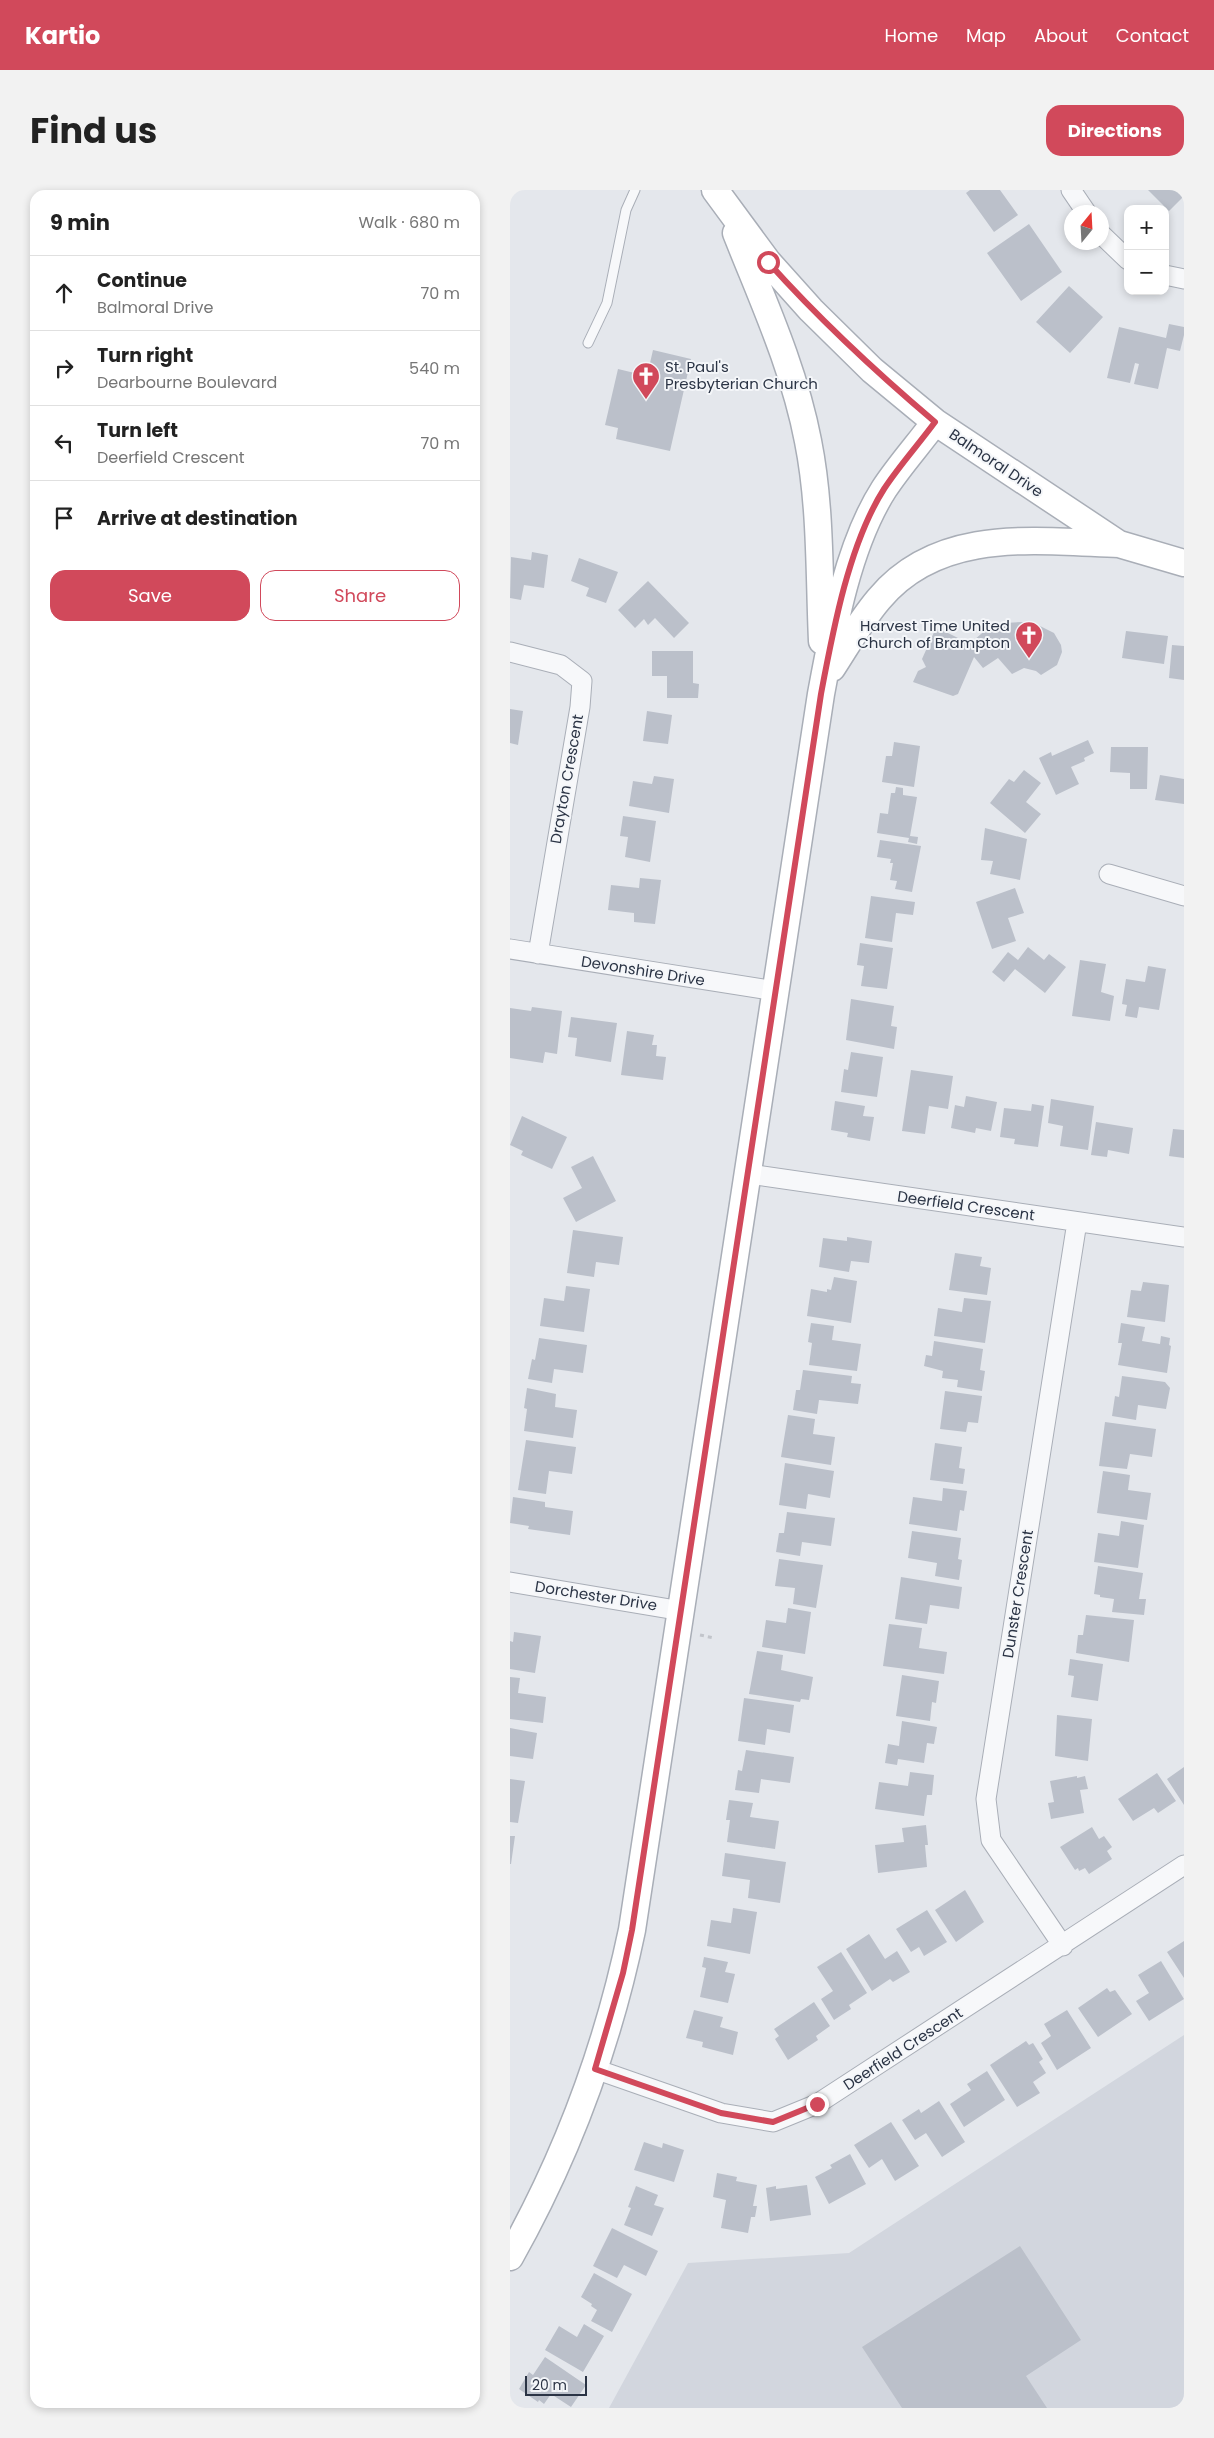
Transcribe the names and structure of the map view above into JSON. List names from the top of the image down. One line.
{"streets":{"street":["Balmoral Drive","Drayton Crescent","Devonshire Drive","Deerfield Crescent","Dunster Crescent","Dorchester Drive"]},"crossings":[["Drayton Crescent","Devonshire Drive"],["Deerfield Crescent","Dunster Crescent"]],"places":{"church":["St. Paul's Presbyterian Church","Harvest Time United Church of Brampton"]},"scale_bar":"20 m","north":"top","page":{"header":"Kartio","nav":["Home","Map","About","Contact"],"title":"Find us","buttons":["Directions",["Save","Share"]],"heading":["9 min","Walk · 680 m"],"map_buttons":["+","−"],"list":[["Continue","Balmoral Drive","70 m"],["Turn right","Dearbourne Boulevard","540 m"],["Turn left","Deerfield Crescent","70 m"],"Arrive at destination"],"scale":"20 m"}}
